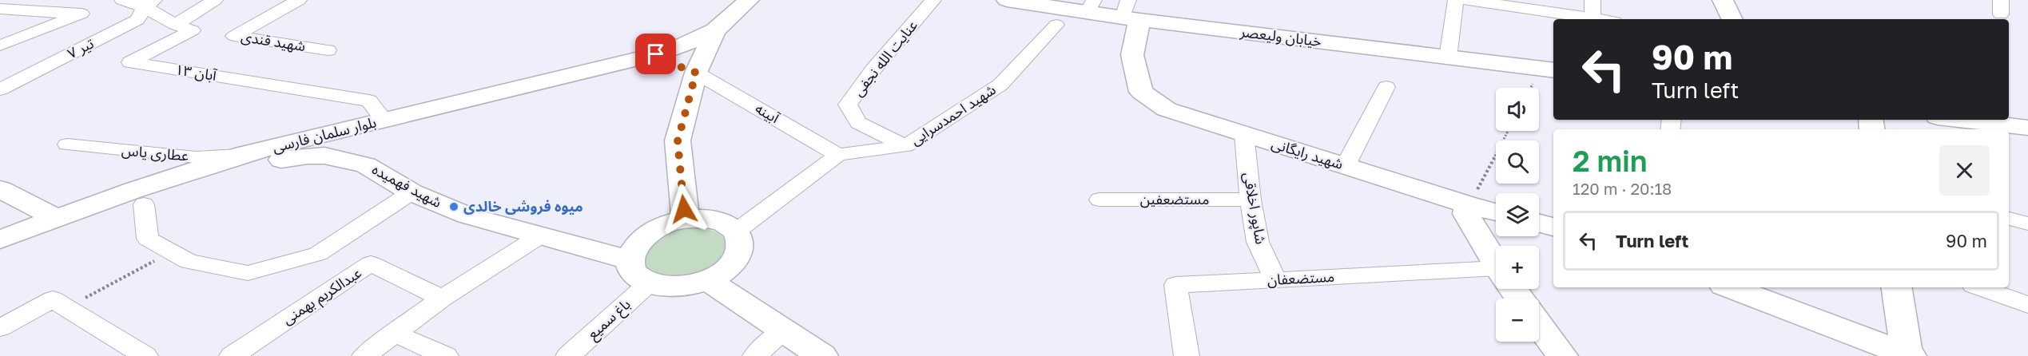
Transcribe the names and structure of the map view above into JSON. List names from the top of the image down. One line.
{"streets":{"main road":["خیابان ولیعصر","بلوار سلمان فارسی","شهید رایگانی","شهید فهمیده"],"street":["شهید قندی","۷ تیر","عنایت الله نجفی","۱۳ آبان","آبینه","شهید احمدسرایی","عطاری یاس","مستضعفین","شاپور اخلاقی","مستضعفان","عبدالکریم بهمنی","باغ سمیع"]},"crossings":[["خیابان ولیعصر","شهید رایگانی"],["عنایت الله نجفی","شهید احمدسرایی"],["۱۳ آبان","بلوار سلمان فارسی"],["آبینه","شهید احمدسرایی"],["شهید احمدسرایی","شهید فهمیده"],["شهید احمدسرایی","باغ سمیع"],["بلوار سلمان فارسی","عطاری یاس"],["بلوار سلمان فارسی","شهید فهمیده"],["شهید رایگانی","شاپور اخلاقی"],["شهید فهمیده","باغ سمیع"],["مستضعفین","شاپور اخلاقی"],["شاپور اخلاقی","مستضعفان"]],"places":["میوه فروشی خالدی"],"page":{"turn":["90 m","Turn left"],"map_buttons":["+","−"],"heading":["2 min","120 m · 20:18"],"list":[{"name":"Turn left","value":"90 m"}]}}
